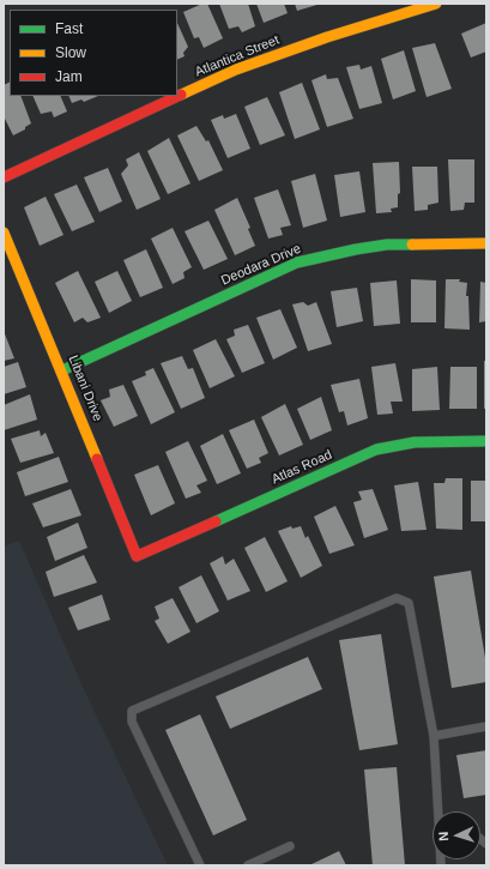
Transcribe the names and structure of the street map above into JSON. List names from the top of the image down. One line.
{"streets":{"street":["Atlantica Street","Deodara Drive","Libani Drive","Atlas Road"]},"crossings":[["Deodara Drive","Libani Drive"],["Libani Drive","Atlas Road"]],"legend":["Fast","Slow","Jam"],"north":"left"}
